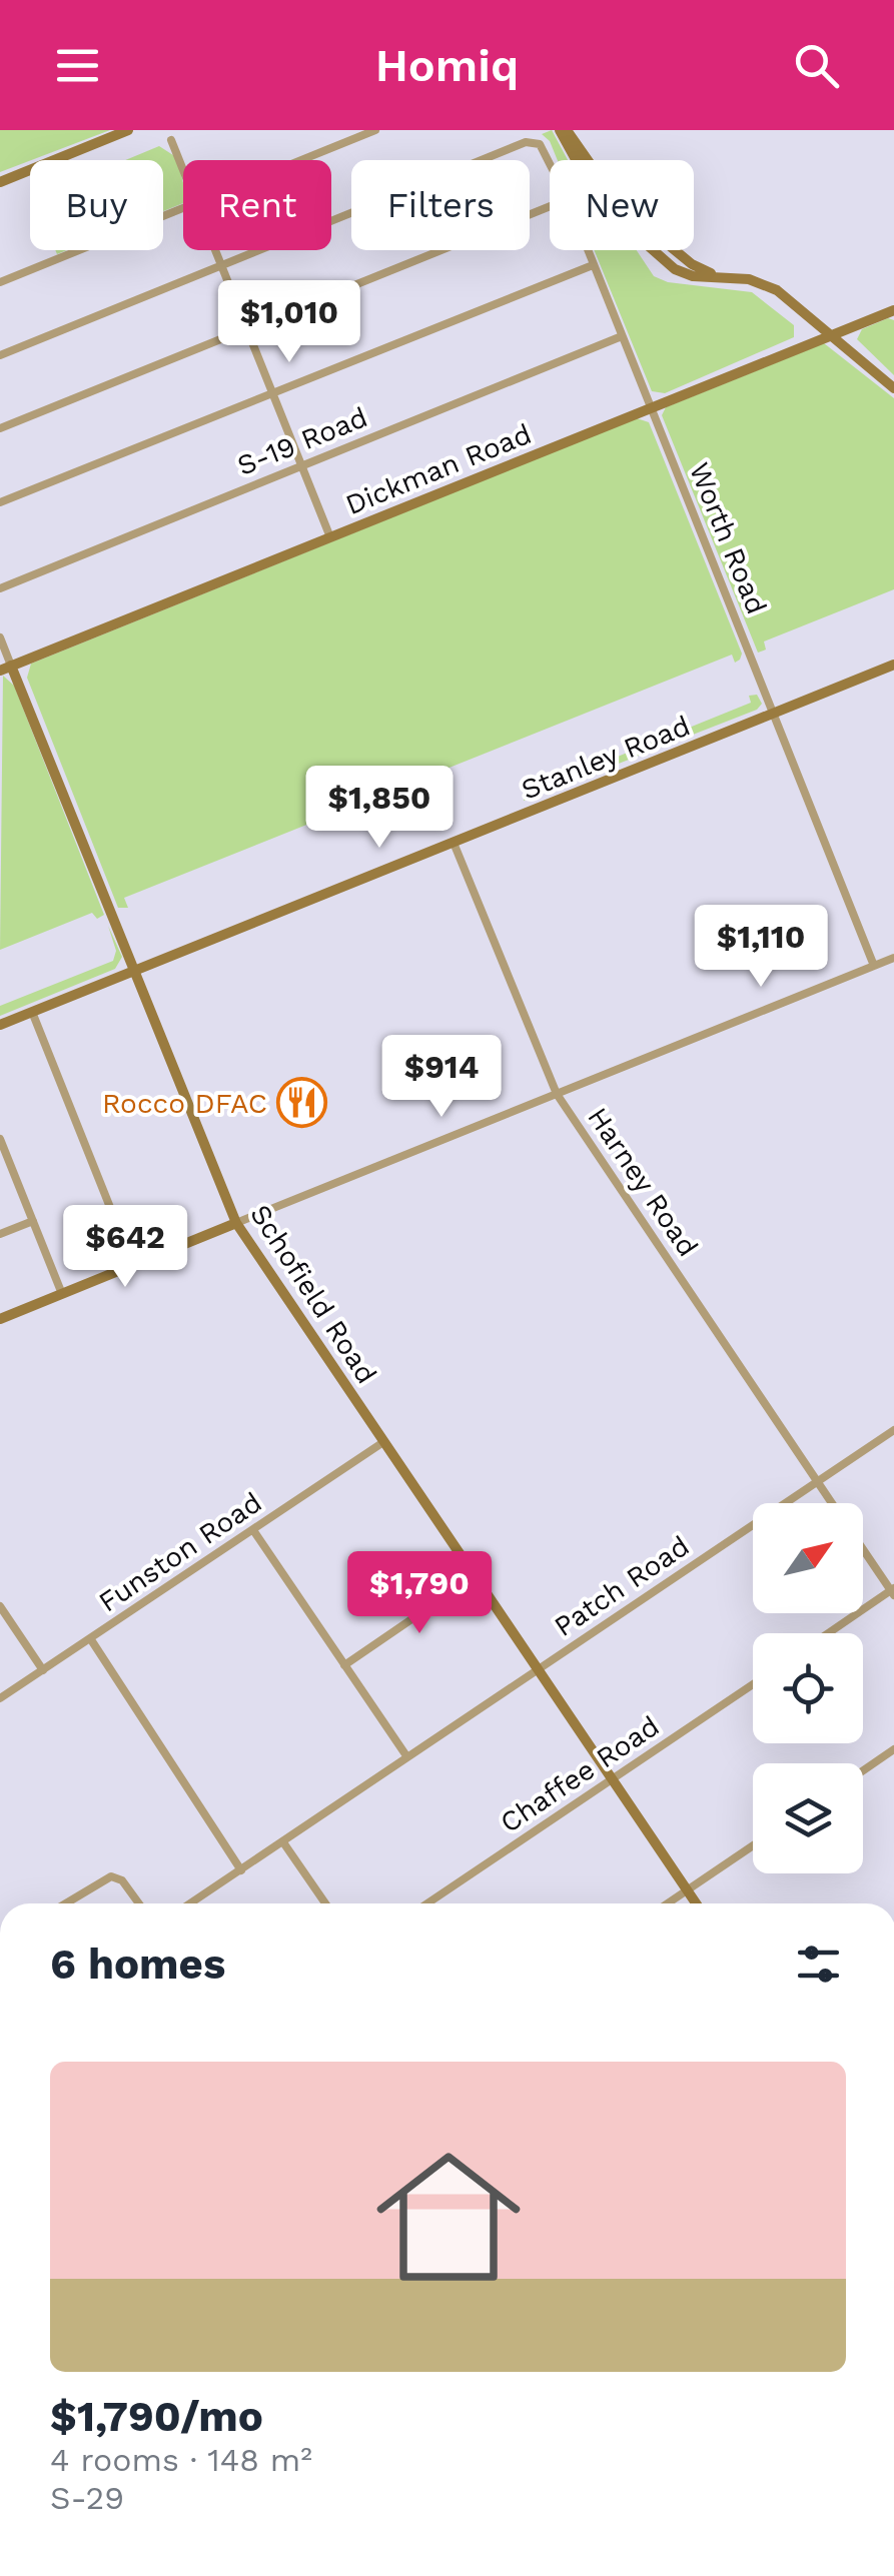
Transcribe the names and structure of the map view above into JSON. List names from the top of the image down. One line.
{"streets":{"street":["S-19 Road","Dickman Road","Worth Road","Stanley Road","Harney Road","Schofield Road","Funston Road","Patch Road","Chaffee Road"]},"crossings":[["S-19 Road","Worth Road"],["Dickman Road","Worth Road"],["Dickman Road","Schofield Road"],["Worth Road","Stanley Road"],["Stanley Road","Harney Road"],["Stanley Road","Schofield Road"],["Harney Road","Patch Road"],["Schofield Road","Funston Road"],["Schofield Road","Patch Road"],["Schofield Road","Chaffee Road"]],"places":{"restaurant":["Rocco DFAC"]},"north":"top right","page":{"header":"Homiq","chip":["Buy","Rent","Filters","New"],"price":["$1,010","$1,850","$1,110","$914","$642","$1,790"],"heading":"6 homes","list":[{"name":"$1,790/mo","note":"4 rooms · 148 m² · S-29"}]}}
